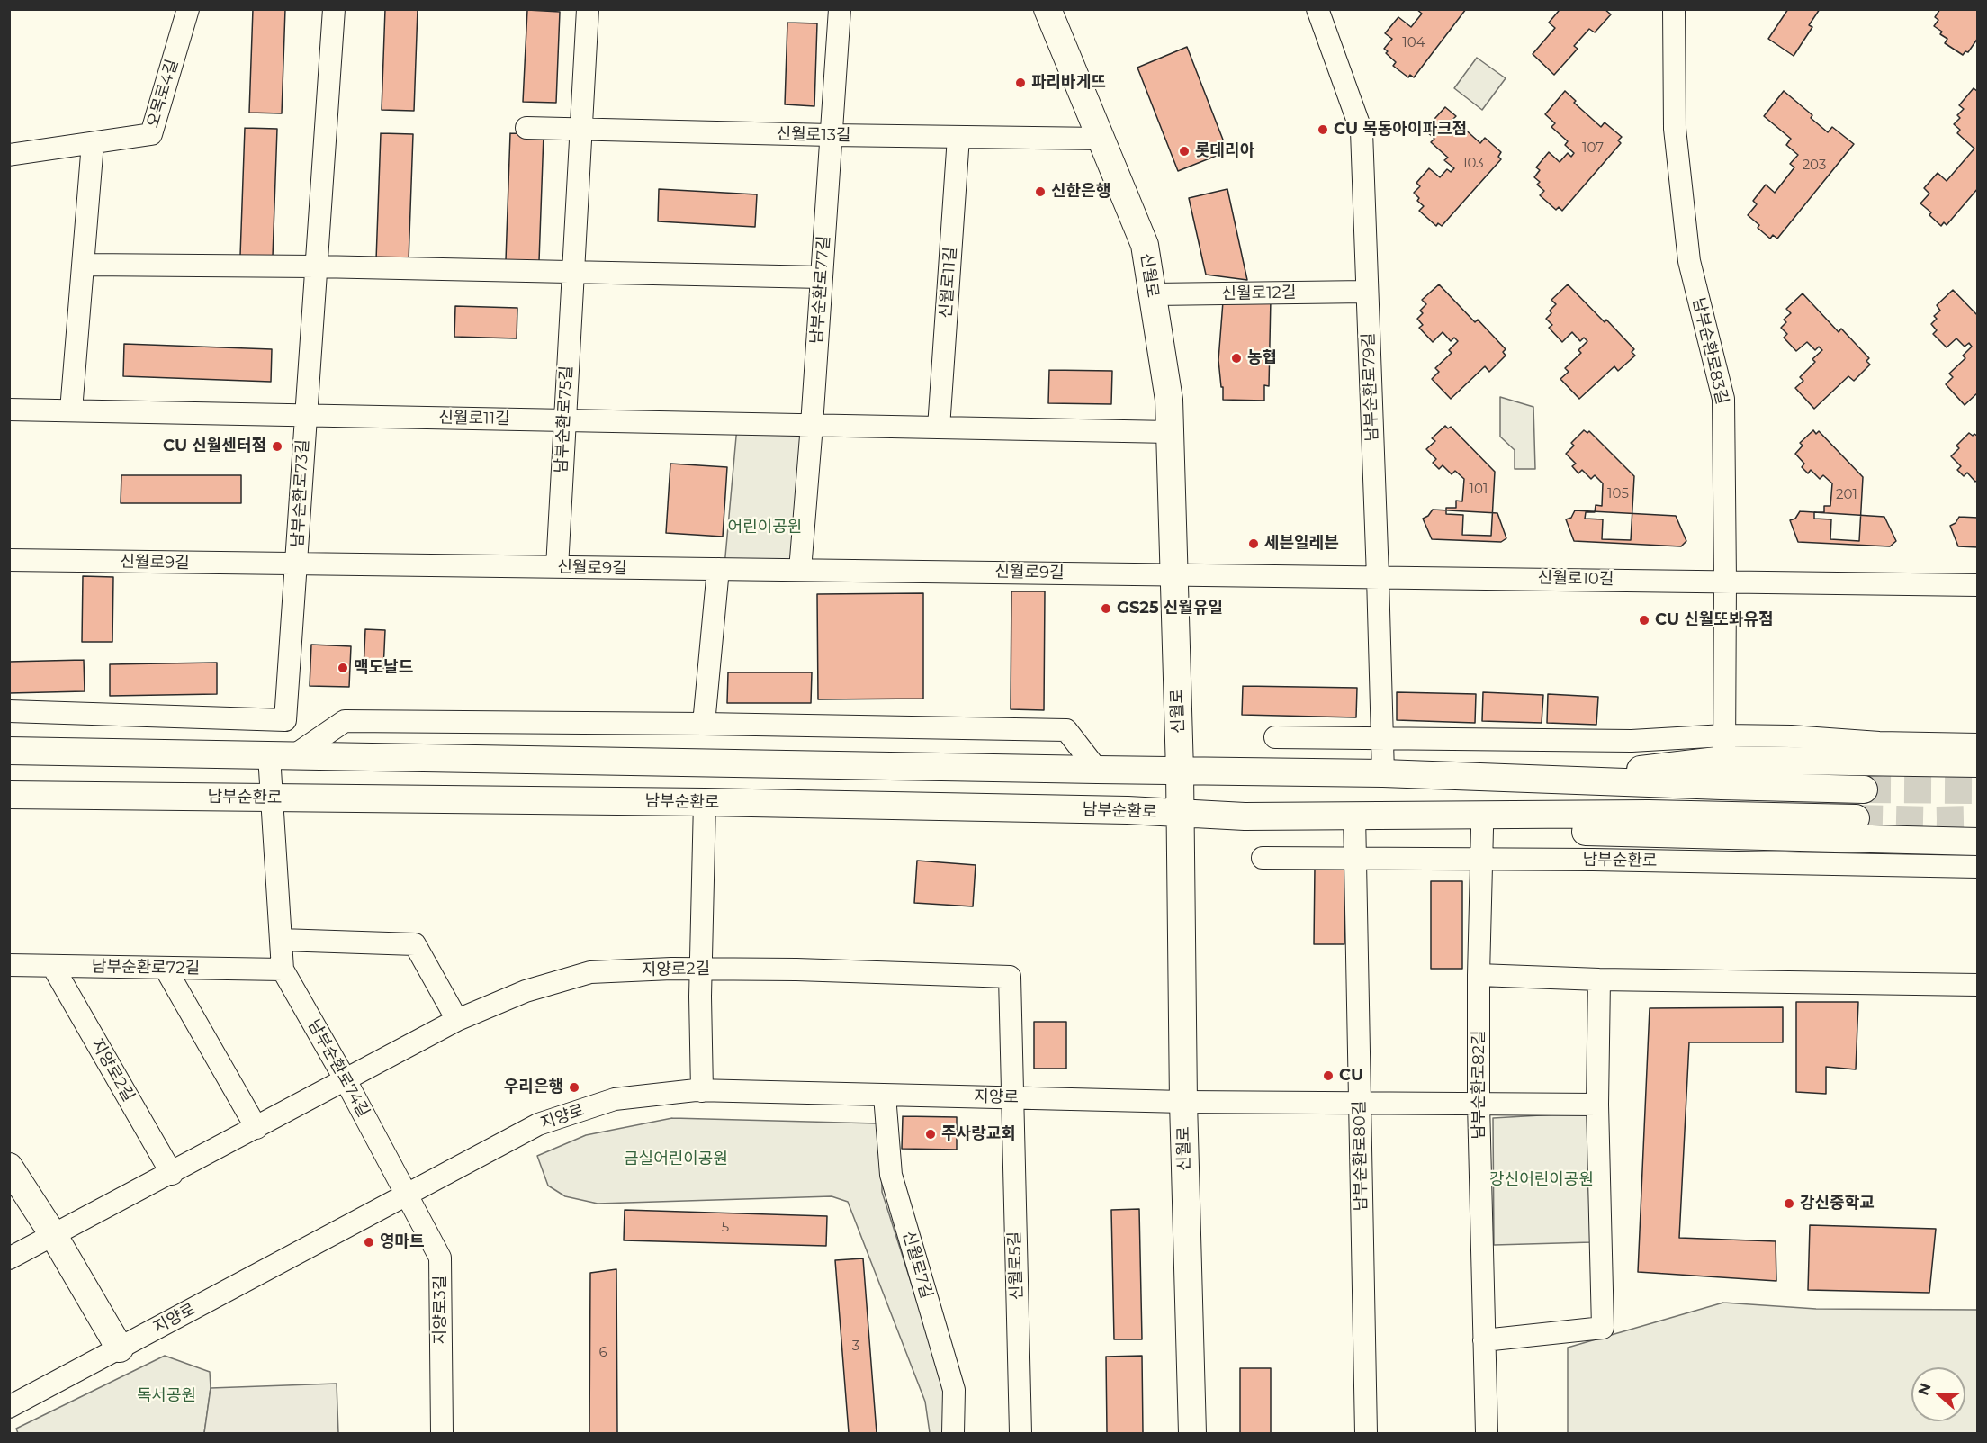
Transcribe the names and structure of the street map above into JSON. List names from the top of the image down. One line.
{"streets":{"main road":["신월로","남부순환로"],"street":["오목로4길","신월로13길","신월로11길","남부순환로77길","신월로12길","남부순환로83길","남부순환로79길","남부순환로75길","남부순환로73길","신월로9길","신월로10길","남부순환로72길","지양로2길","남부순환로74길","남부순환로82길","지양로","남부순환로80길","신월로7길","신월로5길","지양로3길"]},"crossings":[["신월로13길","신월로"],["신월로13길","신월로11길"],["신월로13길","남부순환로77길"],["신월로13길","남부순환로75길"],["신월로","신월로11길"],["신월로","신월로12길"],["신월로","신월로9길"],["신월로","신월로10길"],["신월로","남부순환로"],["신월로","지양로"],["신월로11길","남부순환로77길"],["신월로11길","남부순환로75길"],["신월로11길","남부순환로73길"],["남부순환로77길","신월로9길"],["신월로12길","남부순환로79길"],["남부순환로83길","신월로10길"],["남부순환로79길","신월로10길"],["남부순환로75길","신월로9길"],["남부순환로73길","신월로9길"],["신월로9길","신월로10길"],["남부순환로","남부순환로74길"],["남부순환로","남부순환로82길"],["남부순환로","남부순환로80길"],["남부순환로72길","지양로2길"],["남부순환로72길","남부순환로74길"],["지양로2길","남부순환로74길"],["지양로2길","지양로"],["지양로2길","신월로5길"],["남부순환로74길","지양로"],["남부순환로74길","지양로3길"],["남부순환로82길","지양로"],["지양로","남부순환로80길"],["지양로","신월로7길"],["지양로","신월로5길"],["지양로","지양로3길"]],"parks":["어린이공원","금실어린이공원","강신어린이공원","독서공원"],"places":["파리바게뜨","CU 목동아이파크점","롯데리아","신한은행","농협","CU 신월센터점","세븐일레븐","GS25 신월유일","CU 신월또봐유점","맥도날드","CU","우리은행","주사랑교회","강신중학교","영마트"],"house_numbers":["104","107","103","203","101","105","201","5","3","6"],"north":"left"}
